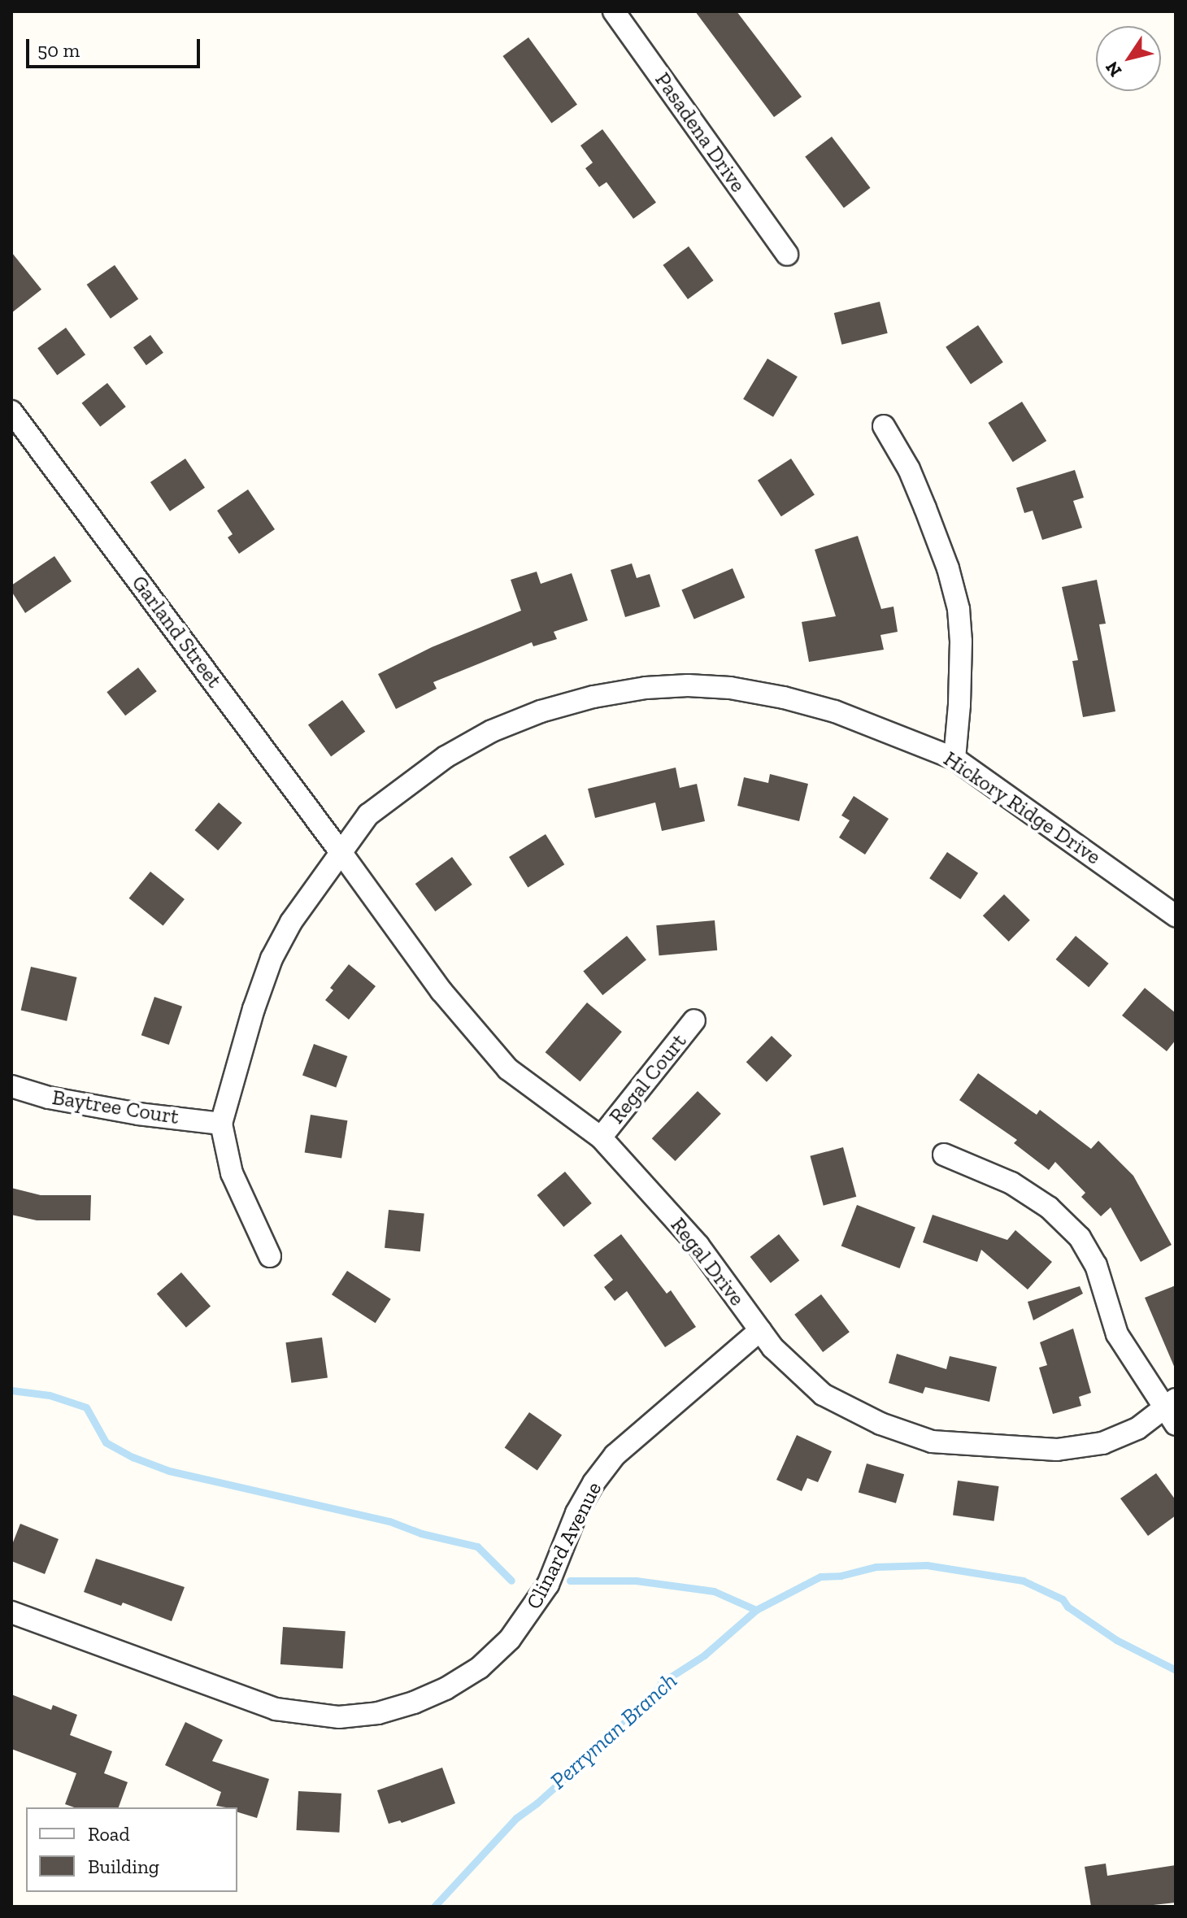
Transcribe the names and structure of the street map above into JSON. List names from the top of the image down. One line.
{"streets":{"street":["Pasadena Drive","Garland Street","Hickory Ridge Drive","Regal Court","Baytree Court","Regal Drive","Clinard Avenue"]},"crossings":[["Garland Street","Hickory Ridge Drive"],["Garland Street","Regal Drive"],["Hickory Ridge Drive","Baytree Court"],["Hickory Ridge Drive","Regal Drive"],["Regal Court","Regal Drive"],["Regal Drive","Clinard Avenue"]],"water":["Perryman Branch"],"legend":["Road","Building"],"scale_bar":"50 m","north":"bottom left"}
